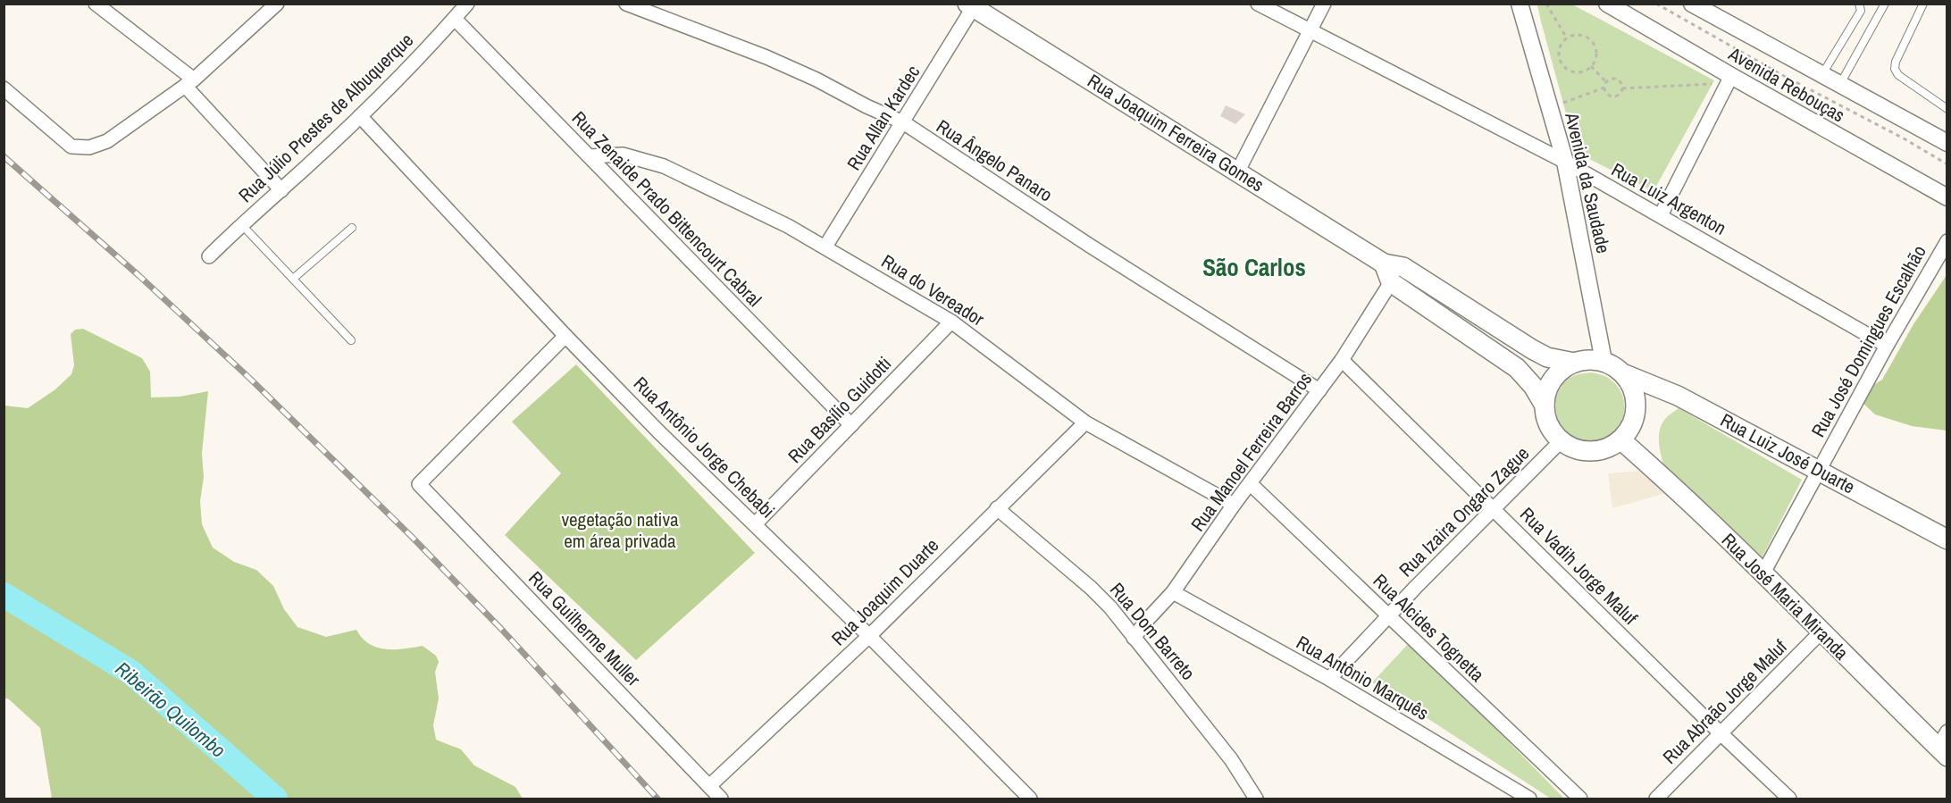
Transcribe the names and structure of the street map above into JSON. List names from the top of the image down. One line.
{"streets":{"main road":["Rua Joaquim Ferreira Gomes","Rua Luiz José Duarte","Rua José Maria Miranda"],"street":["Avenida Rebouças","Rua Júlio Prestes de Albuquerque","Rua Allan Kardec","Rua Ângelo Panaro","Avenida da Saudade","Rua Luiz Argenton","Rua Zenaide Prado Bittencourt Cabral","Rua do Vereador","Rua José Domingues Escalhão","Rua Basílio Guidotti","Rua Antônio Jorge Chebabi","Rua Manoel Ferreira Barros","Rua Izaira Ongaro Zague","Rua Vadih Jorge Maluf","Rua Joaquim Duarte","Rua Alcides Tognetta","Rua Guilherme Muller","Rua Dom Barreto","Rua Antônio Marquês","Rua Abraão Jorge Maluf"]},"crossings":[["Rua Júlio Prestes de Albuquerque","Rua Zenaide Prado Bittencourt Cabral"],["Rua Júlio Prestes de Albuquerque","Rua Antônio Jorge Chebabi"],["Rua Allan Kardec","Rua Joaquim Ferreira Gomes"],["Rua Allan Kardec","Rua Ângelo Panaro"],["Rua Allan Kardec","Rua do Vereador"],["Rua Joaquim Ferreira Gomes","Avenida da Saudade"],["Rua Joaquim Ferreira Gomes","Rua Luiz José Duarte"],["Rua Joaquim Ferreira Gomes","Rua Izaira Ongaro Zague"],["Rua Joaquim Ferreira Gomes","Rua José Maria Miranda"],["Rua Ângelo Panaro","Rua Manoel Ferreira Barros"],["Avenida da Saudade","Rua Luiz Argenton"],["Avenida da Saudade","Rua Luiz José Duarte"],["Avenida da Saudade","Rua Izaira Ongaro Zague"],["Avenida da Saudade","Rua José Maria Miranda"],["Rua Luiz Argenton","Rua José Domingues Escalhão"],["Rua Zenaide Prado Bittencourt Cabral","Rua do Vereador"],["Rua Zenaide Prado Bittencourt Cabral","Rua Basílio Guidotti"],["Rua do Vereador","Rua Basílio Guidotti"],["Rua do Vereador","Rua Manoel Ferreira Barros"],["Rua do Vereador","Rua Joaquim Duarte"],["Rua José Domingues Escalhão","Rua Luiz José Duarte"],["Rua José Domingues Escalhão","Rua José Maria Miranda"],["Rua Basílio Guidotti","Rua Antônio Jorge Chebabi"],["Rua Antônio Jorge Chebabi","Rua Joaquim Duarte"],["Rua Antônio Jorge Chebabi","Rua Guilherme Muller"],["Rua Manoel Ferreira Barros","Rua Vadih Jorge Maluf"],["Rua Manoel Ferreira Barros","Rua Alcides Tognetta"],["Rua Manoel Ferreira Barros","Rua Dom Barreto"],["Rua Manoel Ferreira Barros","Rua Antônio Marquês"],["Rua Luiz José Duarte","Rua Izaira Ongaro Zague"],["Rua Luiz José Duarte","Rua José Maria Miranda"],["Rua Izaira Ongaro Zague","Rua Vadih Jorge Maluf"],["Rua Izaira Ongaro Zague","Rua José Maria Miranda"],["Rua Izaira Ongaro Zague","Rua Alcides Tognetta"],["Rua Izaira Ongaro Zague","Rua Antônio Marquês"],["Rua Vadih Jorge Maluf","Rua Abraão Jorge Maluf"],["Rua Joaquim Duarte","Rua Guilherme Muller"],["Rua Joaquim Duarte","Rua Dom Barreto"],["Rua José Maria Miranda","Rua Abraão Jorge Maluf"]],"districts":["São Carlos"],"water":["Ribeirão Quilombo"],"parks":["vegetação nativa em área privada"]}
